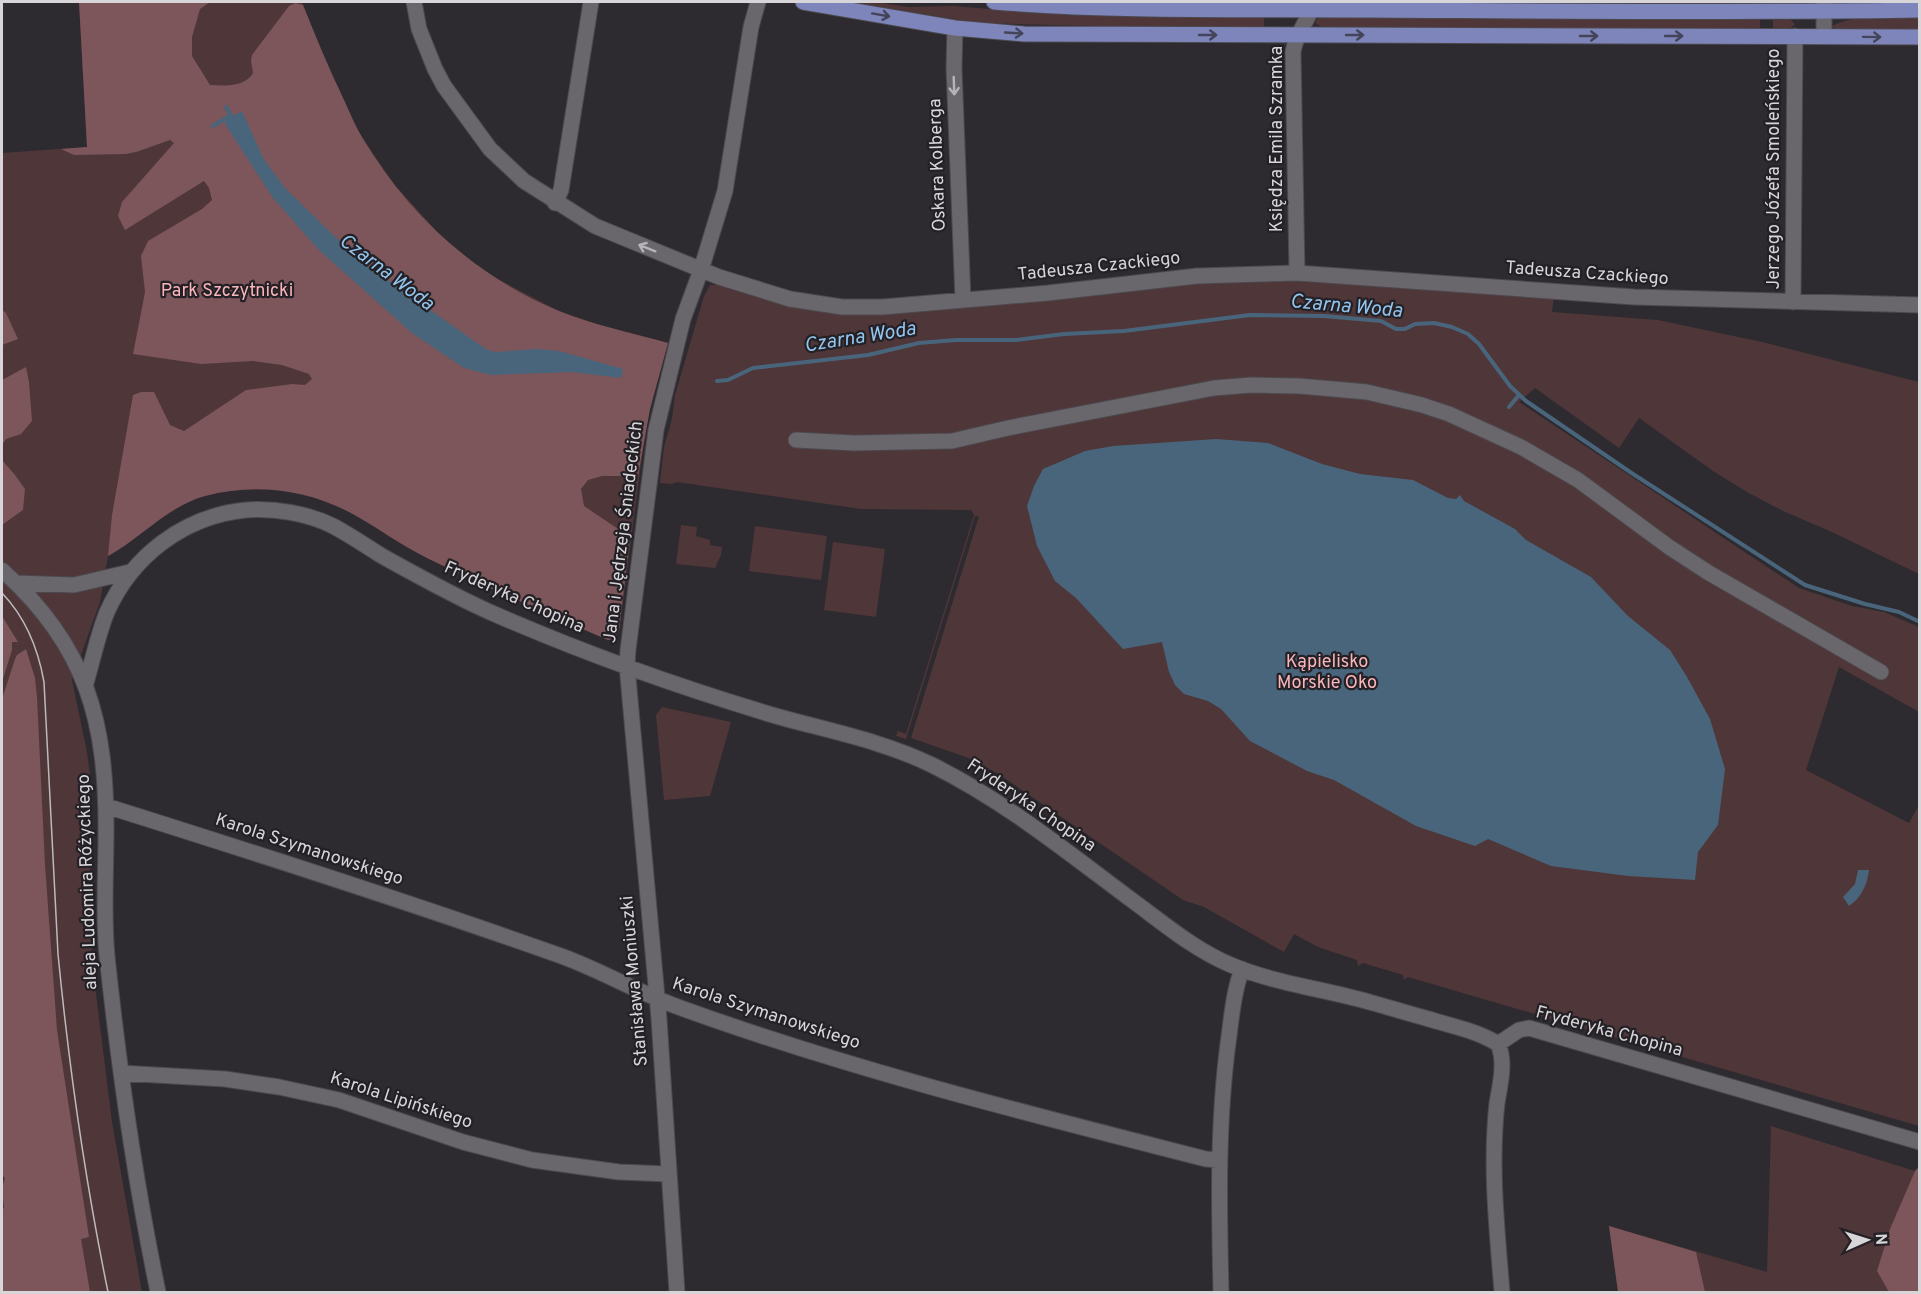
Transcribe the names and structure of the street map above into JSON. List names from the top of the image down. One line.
{"streets":{"street":["Księdza Emila Szramka","Oskara Kolberga","Jerzego Józefa Smoleńskiego","Tadeusza Czackiego","Jana i Jędrzeja Śniadeckich","Fryderyka Chopina","Karola Szymanowskiego","aleja Ludomira Różyckiego","Stanisława Moniuszki","Karola Lipińskiego"]},"crossings":[["Księdza Emila Szramka","Tadeusza Czackiego"],["Oskara Kolberga","Tadeusza Czackiego"],["Jerzego Józefa Smoleńskiego","Tadeusza Czackiego"],["Tadeusza Czackiego","Jana i Jędrzeja Śniadeckich"],["Jana i Jędrzeja Śniadeckich","Fryderyka Chopina"],["Jana i Jędrzeja Śniadeckich","Stanisława Moniuszki"],["Fryderyka Chopina","aleja Ludomira Różyckiego"],["Fryderyka Chopina","Stanisława Moniuszki"],["Karola Szymanowskiego","aleja Ludomira Różyckiego"],["Karola Szymanowskiego","Stanisława Moniuszki"],["aleja Ludomira Różyckiego","Karola Lipińskiego"],["Stanisława Moniuszki","Karola Lipińskiego"]],"one_way":["Oskara Kolberga"],"water":["Czarna Woda"],"parks":["Park Szczytnicki","Kąpielisko Morskie Oko"],"north":"right"}
